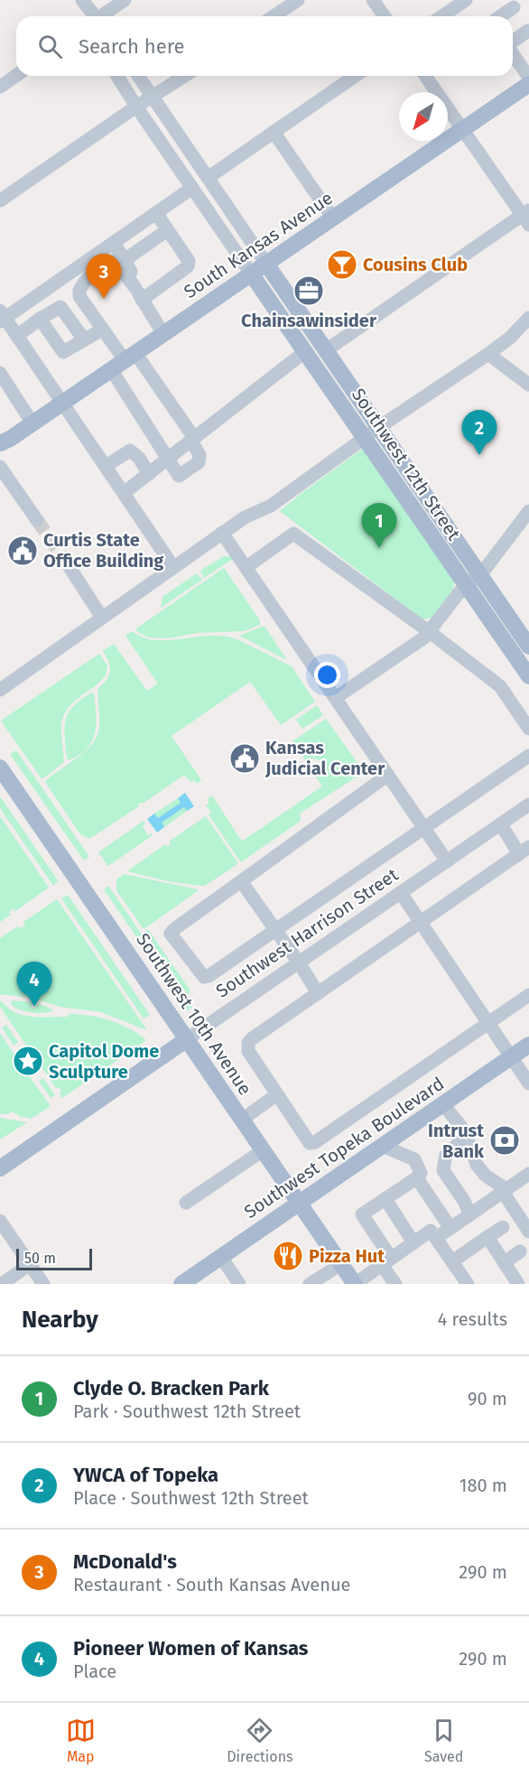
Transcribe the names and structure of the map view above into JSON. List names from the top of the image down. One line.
{"streets":{"main road":["South Kansas Avenue","Southwest 12th Street","Southwest Harrison Street","Southwest 10th Avenue","Southwest Topeka Boulevard"]},"crossings":[["South Kansas Avenue","Southwest 12th Street"],["Southwest Harrison Street","Southwest 10th Avenue"],["Southwest 10th Avenue","Southwest Topeka Boulevard"]],"places":{"bar":["Cousins Club"],"office":["Chainsawinsider"],"public building":["Curtis State Office Building","Kansas Judicial Center"],"place":["Capitol Dome Sculpture"],"bank":["Intrust Bank"],"restaurant":["Pizza Hut"]},"scale_bar":"50 m","north":"bottom left","page":{"search":"Search here","pins":["3","2","1","4"],"scale":"50 m","heading":["Nearby","4 results"],"list":[{"mark":"1","name":"Clyde O. Bracken Park","note":"Park · Southwest 12th Street","value":"90 m"},{"mark":"2","name":"YWCA of Topeka","note":"Place · Southwest 12th Street","value":"180 m"},{"mark":"3","name":"McDonald's","note":"Restaurant · South Kansas Avenue","value":"290 m"},{"mark":"4","name":"Pioneer Women of Kansas","note":"Place","value":"290 m"}],"nav":["Map","Directions","Saved"]}}
